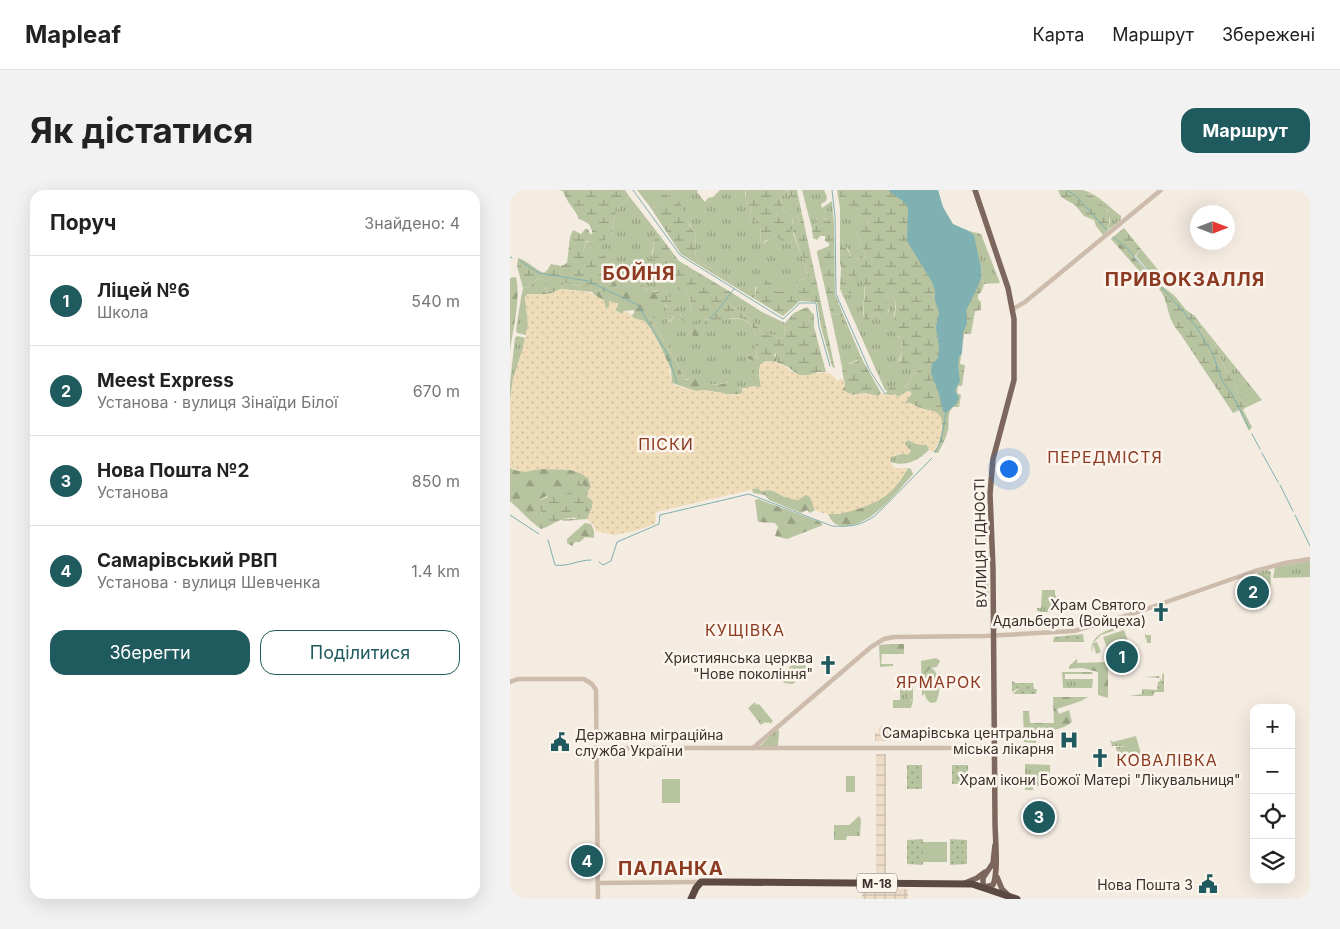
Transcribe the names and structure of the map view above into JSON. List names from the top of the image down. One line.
{"streets":{"highway":["М-18"],"main road":["ВУЛИЦЯ ГІДНОСТІ"]},"crossings":[["ВУЛИЦЯ ГІДНОСТІ","М-18"]],"districts":["БОЙНЯ","ПРИВОКЗАЛЛЯ","ПІСКИ","ПЕРЕДМІСТЯ","КУЩІВКА","ЯРМАРОК","КОВАЛІВКА","ПАЛАНКА"],"places":{"church":["Храм Святого Адальберта (Войцеха)","Християнська церква \"Нове покоління\"","Храм ікони Божої Матері \"Лікувальниця\""],"hospital":["Самарівська центральна міська лікарня"],"public building":["Державна міграційна служба України","Нова Пошта 3"]},"north":"right","page":{"header":"Mapleaf","nav":["Карта","Маршрут","Збережені"],"buttons":["Маршрут",["Зберегти","Поділитися"]],"title":"Як дістатися","heading":["Поруч","Знайдено: 4"],"list":[{"mark":"1","name":"Ліцей №6","note":"Школа","value":"540 m"},{"mark":"2","name":"Meest Express","note":"Установа · вулиця Зінаїди Білої","value":"670 m"},{"mark":"3","name":"Нова Пошта №2","note":"Установа","value":"850 m"},{"mark":"4","name":"Самарівський РВП","note":"Установа · вулиця Шевченка","value":"1.4 km"}],"pins":["2","1","3","4"],"map_buttons":["+","−"]}}
